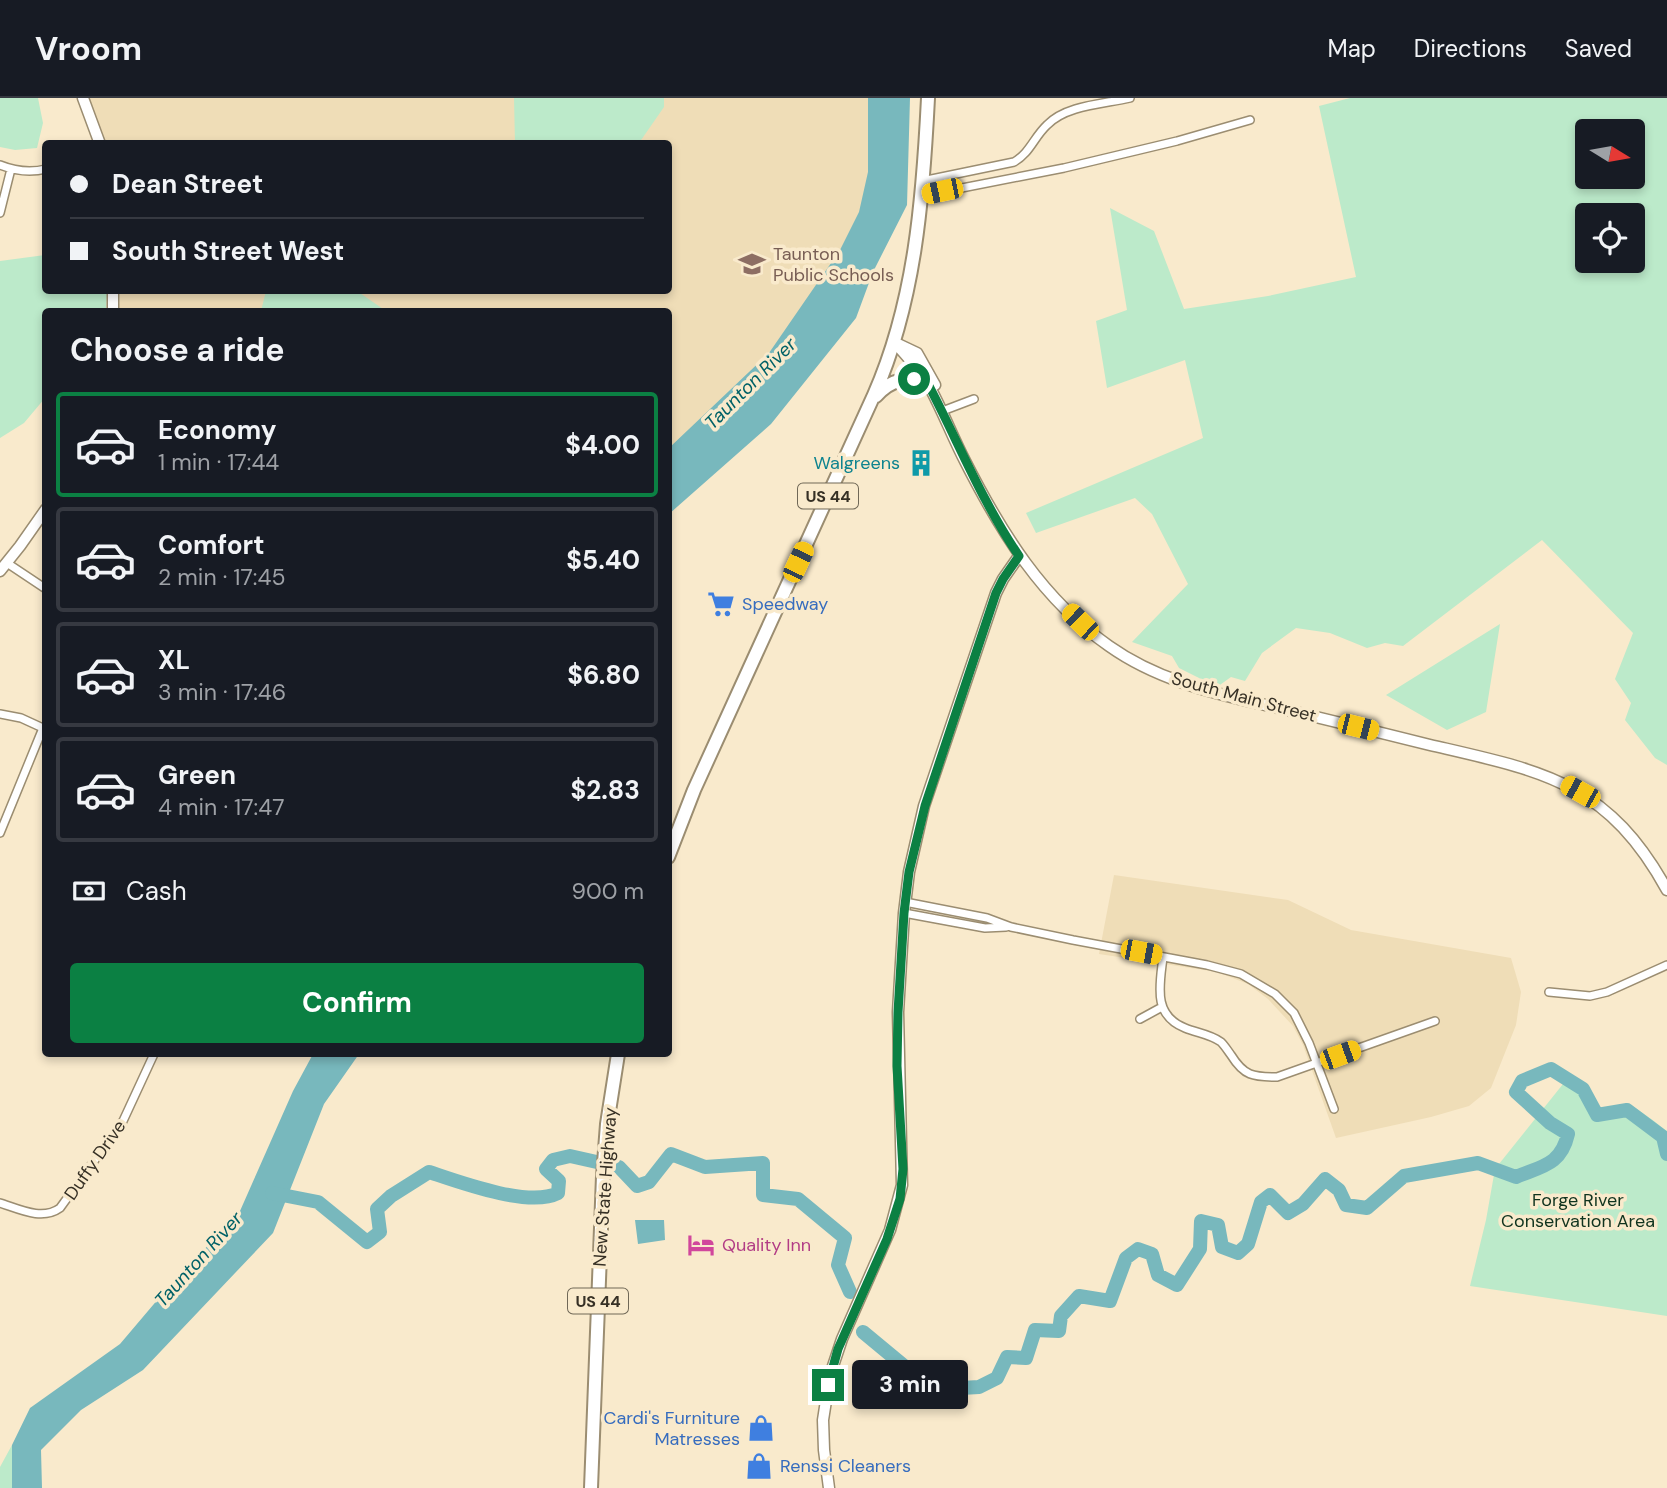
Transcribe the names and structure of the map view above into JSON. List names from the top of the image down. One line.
{"streets":{"highway":["US 44","New State Highway"],"main road":["South Main Street"],"street":["Duffy Drive"]},"water":["Taunton River"],"parks":["Forge River Conservation Area"],"places":{"school or university":["Taunton Public Schools"],"building":["Walgreens"],"supermarket":["Speedway"],"hotel":["Quality Inn"],"shop":["Cardi's Furniture Matresses","Renssi Cleaners"]},"north":"right","page":{"header":"Vroom","nav":["Map","Directions","Saved"],"banner":["Dean Street","South Street West"],"heading":"Choose a ride","list":[{"name":"Economy","note":"1 min · 17:44","value":"$4.00"},{"name":"Comfort","note":"2 min · 17:45","value":"$5.40"},{"name":"XL","note":"3 min · 17:46","value":"$6.80"},{"name":"Green","note":"4 min · 17:47","value":"$2.83"}],"pay":["Cash","900 m"],"buttons":"Confirm","bubble":"3 min"}}
